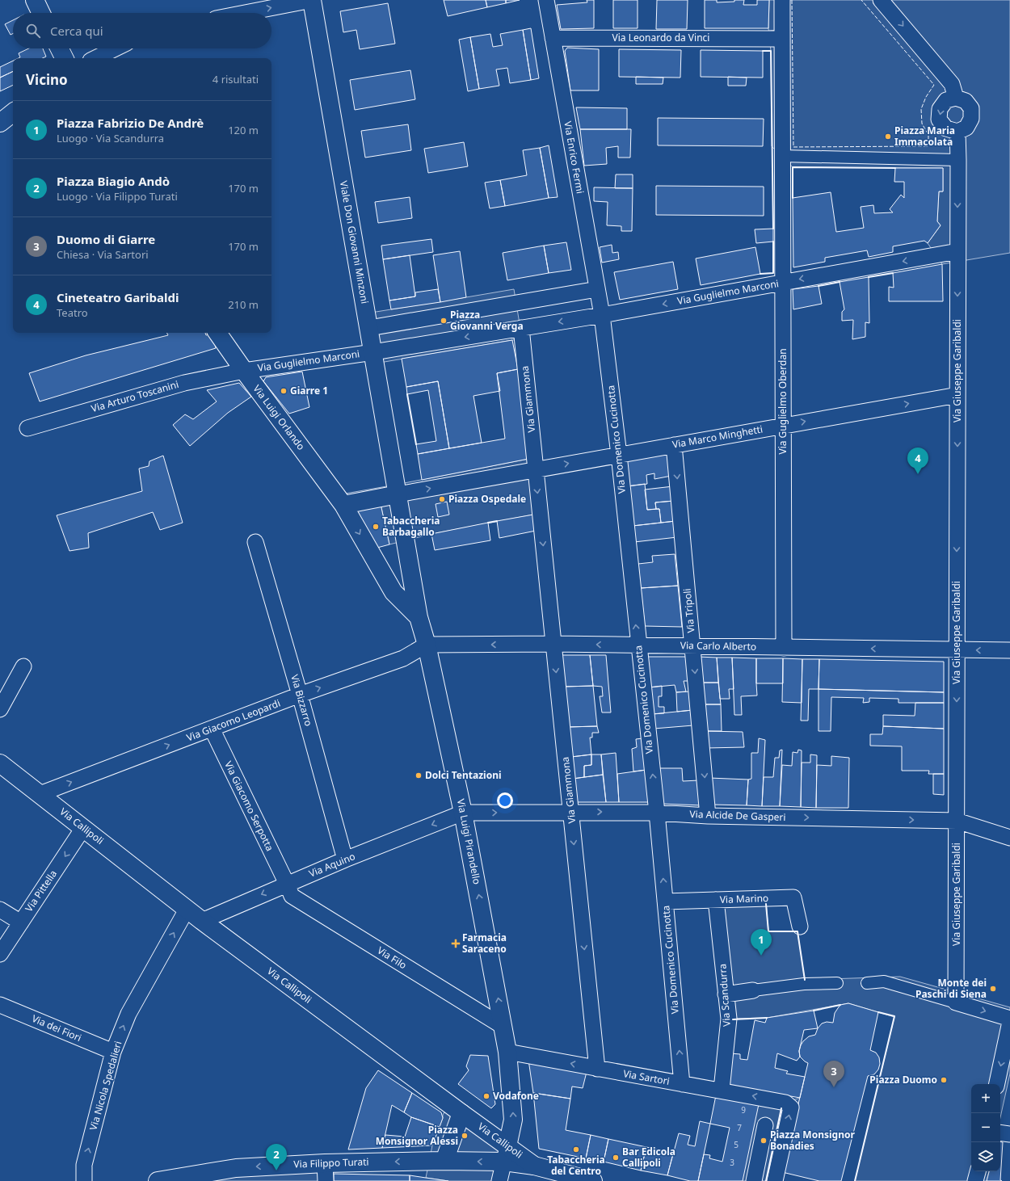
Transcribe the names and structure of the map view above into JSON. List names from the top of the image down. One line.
{"streets":{"street":["Via Leonardo da Vinci","Via Enrico Fermi","Viale Don Giovanni Minzoni","Via Guglielmo Marconi","Via Giuseppe Garibaldi","Via Arturo Toscanini","Via Giammona","Via Guglielmo Oberdan","Via Luigi Orlando","Via Marco Minghetti","Via Domenico Cucinotta","Via Tripoli","Via Carlo Alberto","Via Bizzarro","Via Giacomo Leopardi","Via Giacomo Serpotta","Via Alcide De Gasperi","Via Callipoli","Via Luigi Pirandello","Via Aquino","Via Pittella","Via Marino","Via Filo","Via Scandurra","Via dei Fiori","Via Sartori","Via Nicola Spedalieri","Via Filippo Turati"]},"crossings":[["Via Leonardo da Vinci","Via Enrico Fermi"],["Via Leonardo da Vinci","Via Guglielmo Oberdan"],["Via Enrico Fermi","Via Guglielmo Marconi"],["Via Enrico Fermi","Via Domenico Cucinotta"],["Viale Don Giovanni Minzoni","Via Guglielmo Marconi"],["Viale Don Giovanni Minzoni","Via Marco Minghetti"],["Viale Don Giovanni Minzoni","Via Luigi Pirandello"],["Via Guglielmo Marconi","Via Giuseppe Garibaldi"],["Via Guglielmo Marconi","Via Arturo Toscanini"],["Via Guglielmo Marconi","Via Giammona"],["Via Guglielmo Marconi","Via Guglielmo Oberdan"],["Via Guglielmo Marconi","Via Luigi Orlando"],["Via Guglielmo Marconi","Via Domenico Cucinotta"],["Via Giuseppe Garibaldi","Via Marco Minghetti"],["Via Giuseppe Garibaldi","Via Carlo Alberto"],["Via Giuseppe Garibaldi","Via Alcide De Gasperi"],["Via Arturo Toscanini","Via Luigi Orlando"],["Via Giammona","Via Marco Minghetti"],["Via Giammona","Via Carlo Alberto"],["Via Giammona","Via Alcide De Gasperi"],["Via Giammona","Via Sartori"],["Via Guglielmo Oberdan","Via Marco Minghetti"],["Via Guglielmo Oberdan","Via Carlo Alberto"],["Via Luigi Orlando","Via Luigi Pirandello"],["Via Marco Minghetti","Via Domenico Cucinotta"],["Via Marco Minghetti","Via Tripoli"],["Via Domenico Cucinotta","Via Carlo Alberto"],["Via Domenico Cucinotta","Via Alcide De Gasperi"],["Via Domenico Cucinotta","Via Marino"],["Via Domenico Cucinotta","Via Sartori"],["Via Tripoli","Via Carlo Alberto"],["Via Tripoli","Via Alcide De Gasperi"],["Via Carlo Alberto","Via Giacomo Leopardi"],["Via Carlo Alberto","Via Luigi Pirandello"],["Via Bizzarro","Via Giacomo Leopardi"],["Via Bizzarro","Via Aquino"],["Via Giacomo Leopardi","Via Giacomo Serpotta"],["Via Giacomo Leopardi","Via Callipoli"],["Via Giacomo Leopardi","Via Luigi Pirandello"],["Via Giacomo Serpotta","Via Aquino"],["Via Giacomo Serpotta","Via Filo"],["Via Alcide De Gasperi","Via Luigi Pirandello"],["Via Alcide De Gasperi","Via Aquino"],["Via Callipoli","Via Luigi Pirandello"],["Via Callipoli","Via Aquino"],["Via Callipoli","Via Pittella"],["Via Callipoli","Via Nicola Spedalieri"],["Via Callipoli","Via Filippo Turati"],["Via Luigi Pirandello","Via Aquino"],["Via Luigi Pirandello","Via Filo"],["Via Luigi Pirandello","Via Sartori"],["Via Luigi Pirandello","Via Filippo Turati"],["Via Aquino","Via Filo"],["Via Marino","Via Scandurra"],["Via Scandurra","Via Sartori"],["Via dei Fiori","Via Nicola Spedalieri"]],"one_way":["Via Giuseppe Garibaldi","Via Giammona","Via Luigi Orlando","Via Marco Minghetti","Via Domenico Cucinotta","Via Tripoli","Via Carlo Alberto","Via Giacomo Leopardi","Via Alcide De Gasperi","Via Luigi Pirandello","Via Aquino","Via Pittella","Via Nicola Spedalieri","Via Filippo Turati"],"places":{"other":["Piazza Maria Immacolata","Piazza Giovanni Verga","Giarre 1","Piazza Ospedale","Tabaccheria Barbagallo","Dolci Tentazioni","Monte dei Paschi di Siena","Piazza Duomo","Vodafone","Piazza Monsignor Alessi","Piazza Monsignor Bonadies","Tabaccheria del Centro","Bar Edicola Callipoli"],"health":["Farmacia Saraceno"]},"house_numbers":["9","7","5","3"],"page":{"search":"Cerca qui","heading":["Vicino","4 risultati"],"list":[{"mark":"1","name":"Piazza Fabrizio De Andrè","note":"Luogo · Via Scandurra","value":"120 m"},{"mark":"2","name":"Piazza Biagio Andò","note":"Luogo · Via Filippo Turati","value":"170 m"},{"mark":"3","name":"Duomo di Giarre","note":"Chiesa · Via Sartori","value":"170 m"},{"mark":"4","name":"Cineteatro Garibaldi","note":"Teatro","value":"210 m"}],"pins":["4","1","3","2"],"map_buttons":["+","−"]}}
